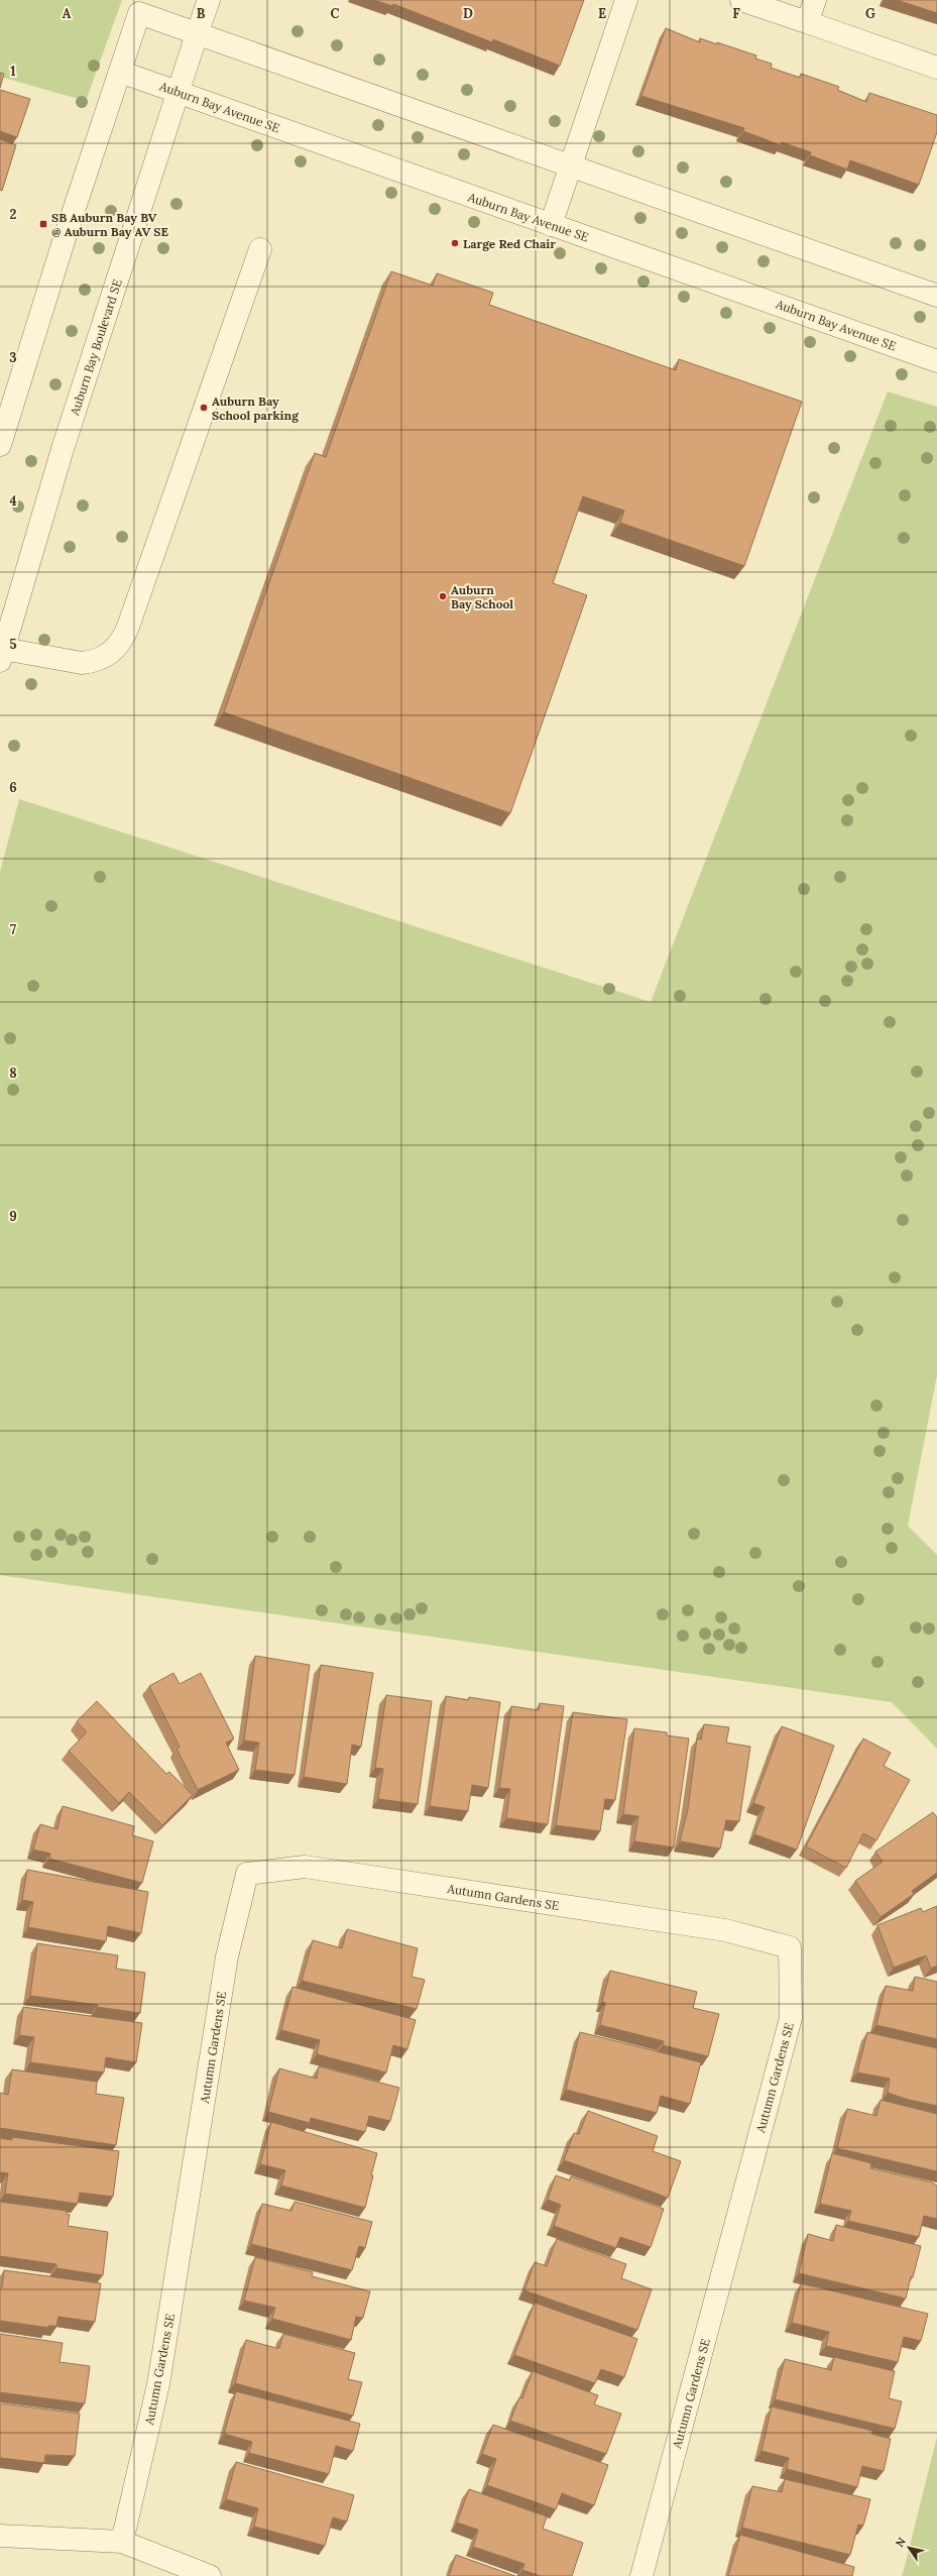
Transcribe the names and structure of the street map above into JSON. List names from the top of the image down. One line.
{"streets":{"street":["Auburn Bay Avenue SE","Auburn Bay Boulevard SE","Autumn Gardens SE"]},"crossings":[["Auburn Bay Avenue SE","Auburn Bay Boulevard SE"]],"places":{"transit":["SB Auburn Bay BV @ Auburn Bay AV SE"],"other":["Large Red Chair","Auburn Bay School parking","Auburn Bay School"]},"north":"top left","grid":{"columns":["A","B","C","D","E","F","G"],"rows":["1","2","3","4","5","6","7","8","9"]}}
